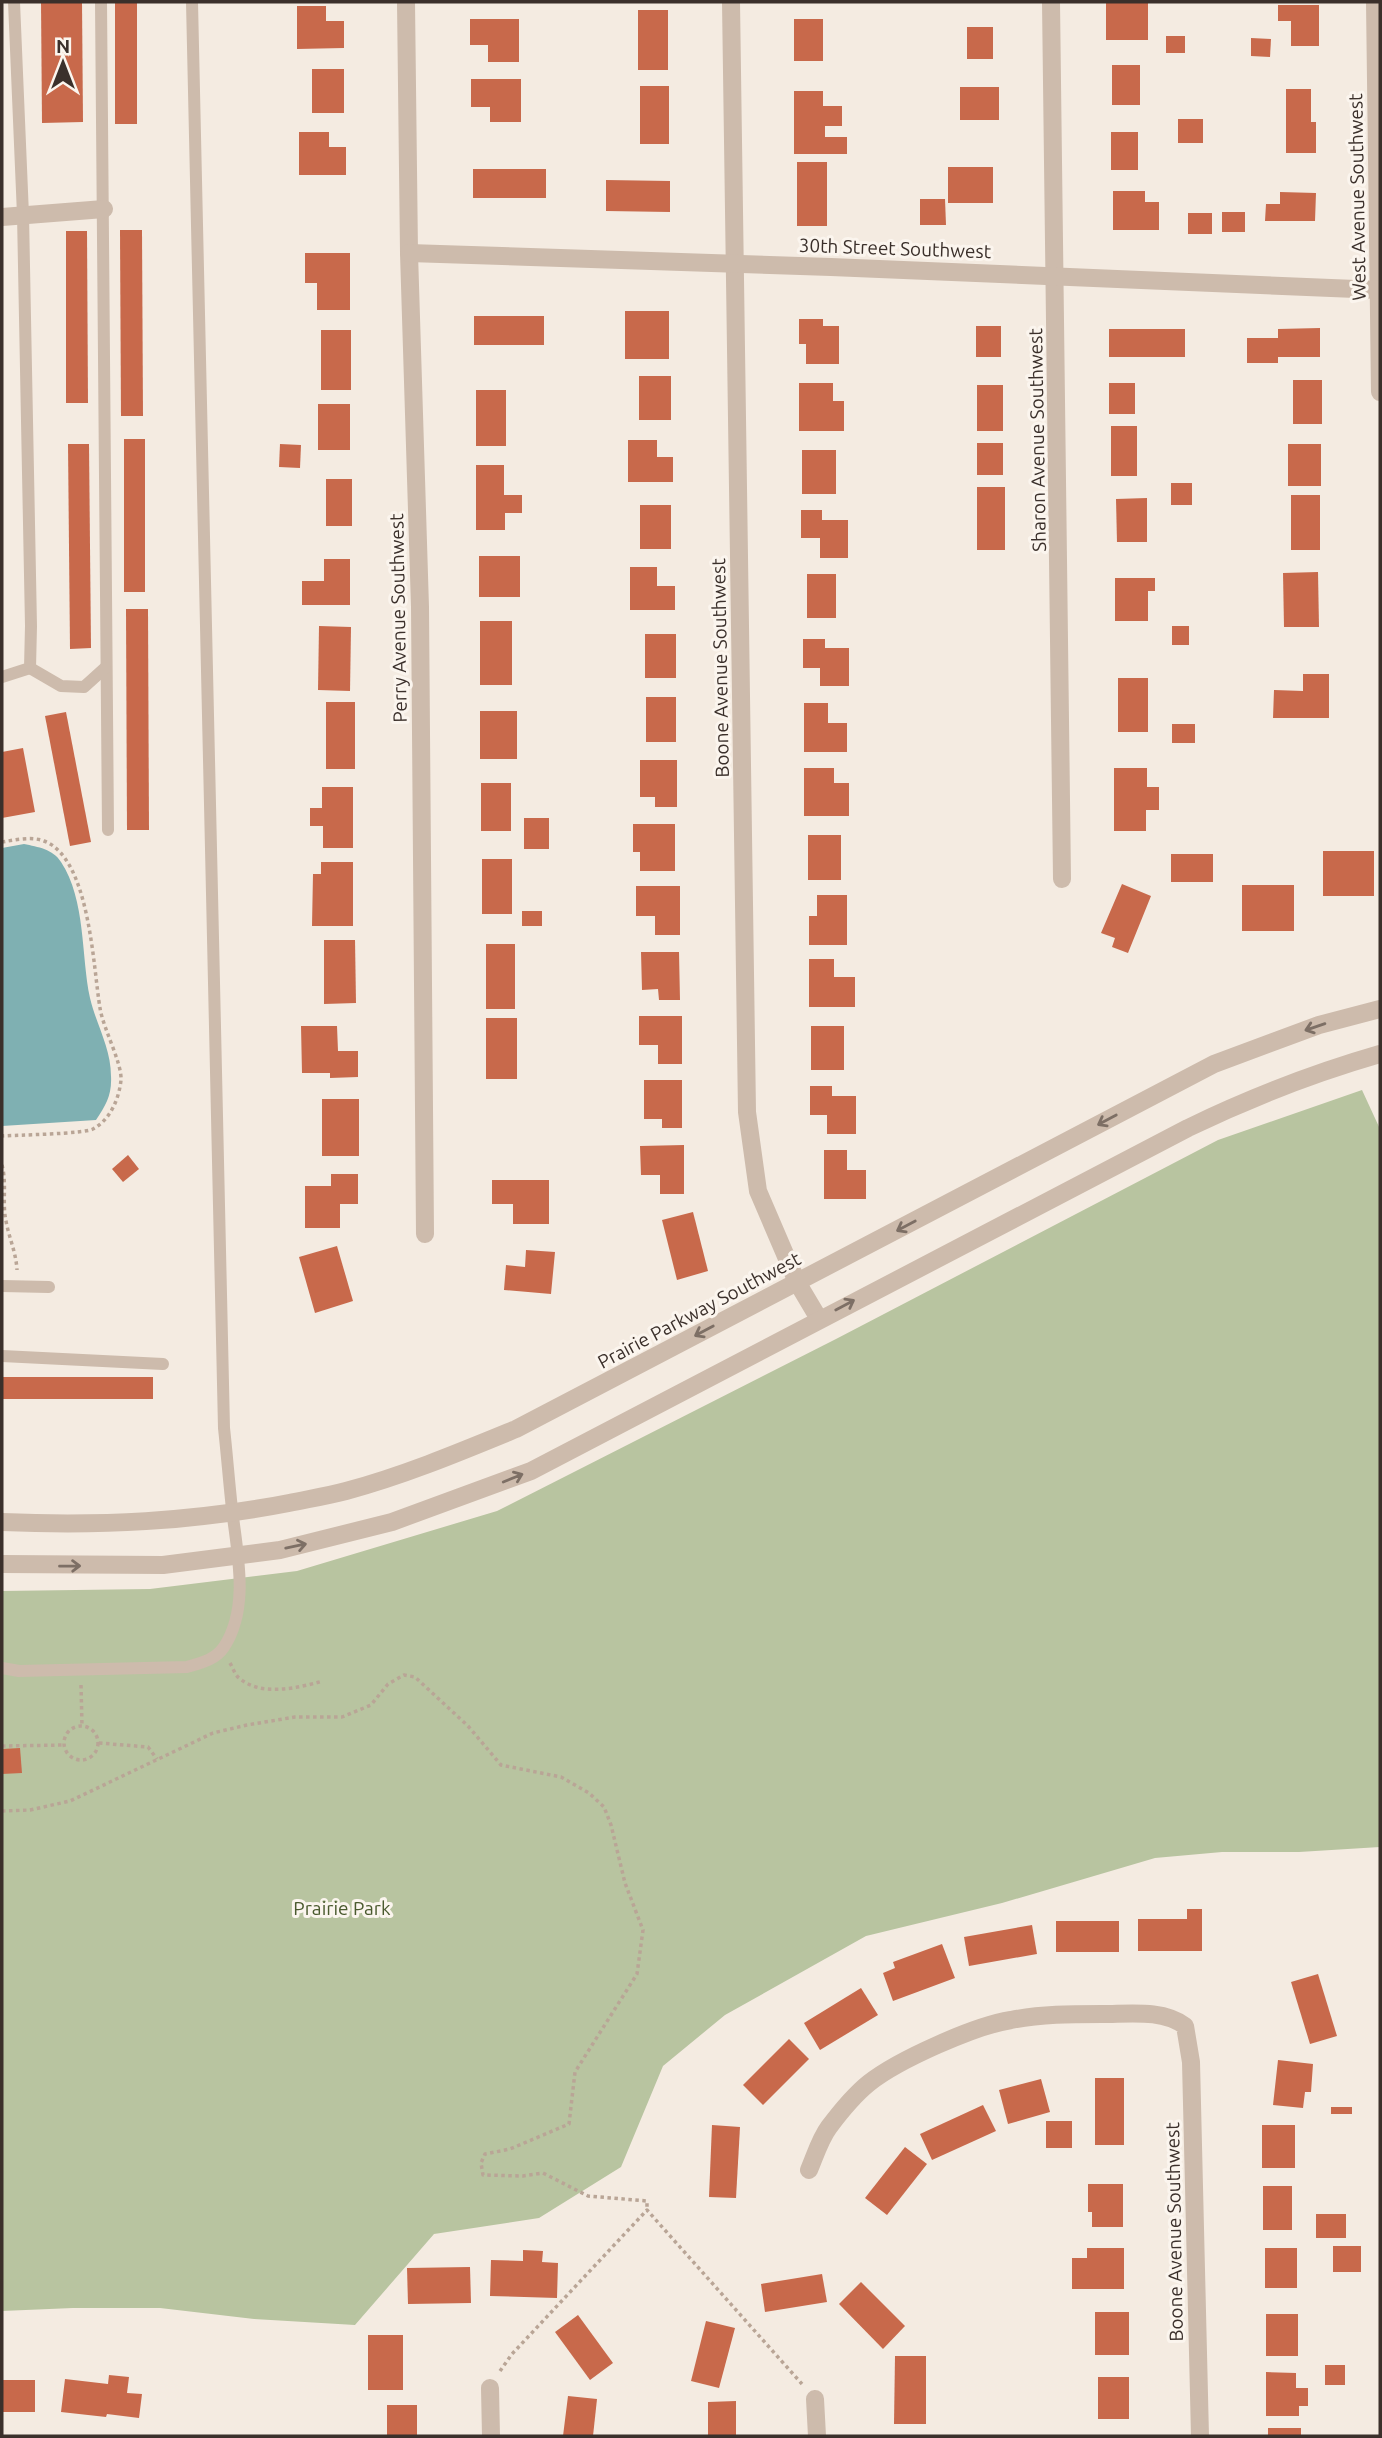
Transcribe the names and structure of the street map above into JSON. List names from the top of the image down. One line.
{"streets":{"street":["West Avenue Southwest","30th Street Southwest","Sharon Avenue Southwest","Perry Avenue Southwest","Boone Avenue Southwest","Prairie Parkway Southwest"]},"crossings":[["West Avenue Southwest","30th Street Southwest"],["30th Street Southwest","Sharon Avenue Southwest"],["30th Street Southwest","Perry Avenue Southwest"],["30th Street Southwest","Boone Avenue Southwest"],["Boone Avenue Southwest","Prairie Parkway Southwest"]],"parks":["Prairie Park"],"north":"top"}
